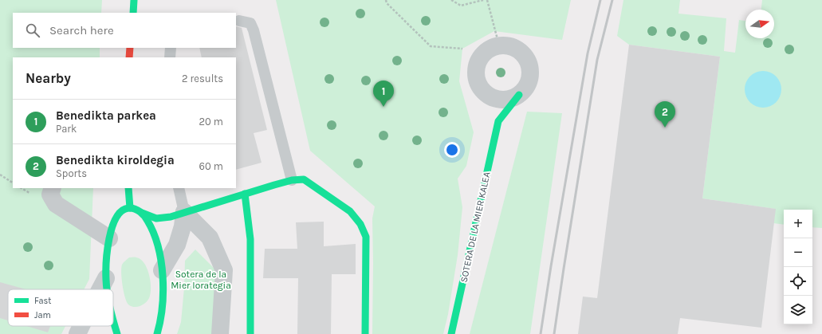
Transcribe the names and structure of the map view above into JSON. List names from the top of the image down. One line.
{"streets":{"street":["SOTERA DE LA MIER KALEA"]},"parks":["Sotera de la Mier lorategia"],"legend":["Fast","Jam"],"north":"right","page":{"search":"Search here","heading":["Nearby","2 results"],"pins":["1","2"],"list":[{"mark":"1","name":"Benedikta parkea","note":"Park","value":"20 m"},{"mark":"2","name":"Benedikta kiroldegia","note":"Sports","value":"60 m"}],"map_buttons":["+","−"]}}
